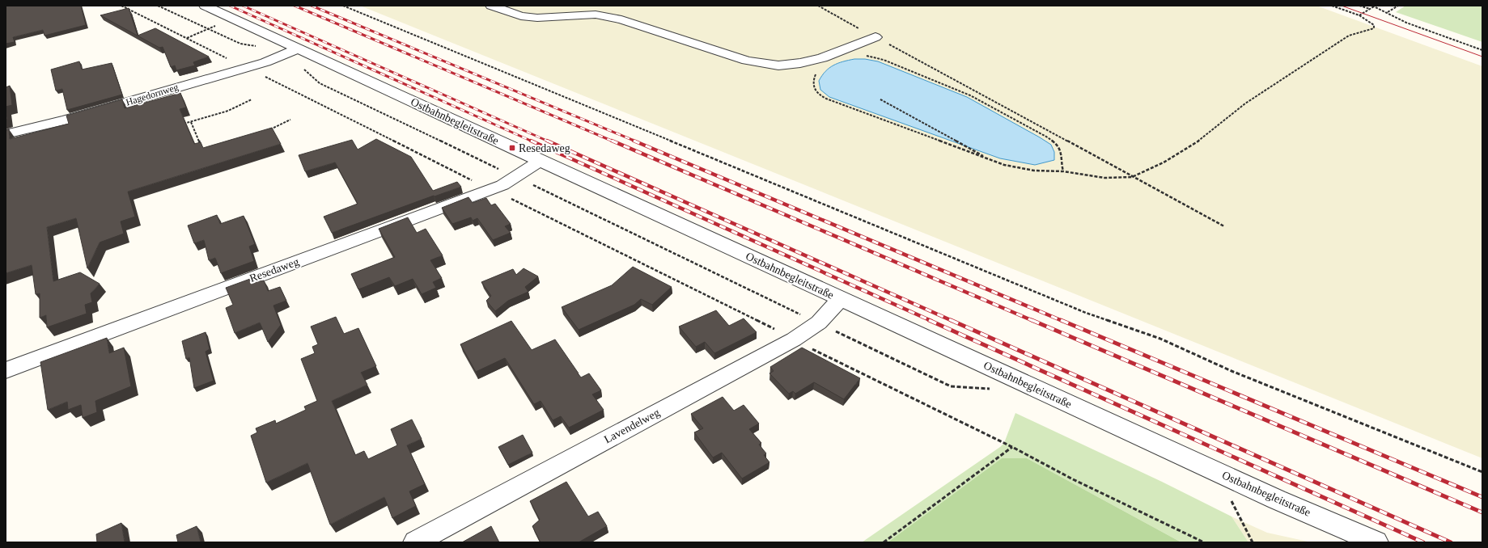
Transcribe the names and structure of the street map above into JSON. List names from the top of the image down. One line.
{"streets":{"street":["Hagedornweg","Ostbahnbegleitstraße","Resedaweg","Lavendelweg"]},"crossings":[["Hagedornweg","Ostbahnbegleitstraße"],["Ostbahnbegleitstraße","Resedaweg"],["Ostbahnbegleitstraße","Lavendelweg"]],"places":{"transit":["Resedaweg"]}}
